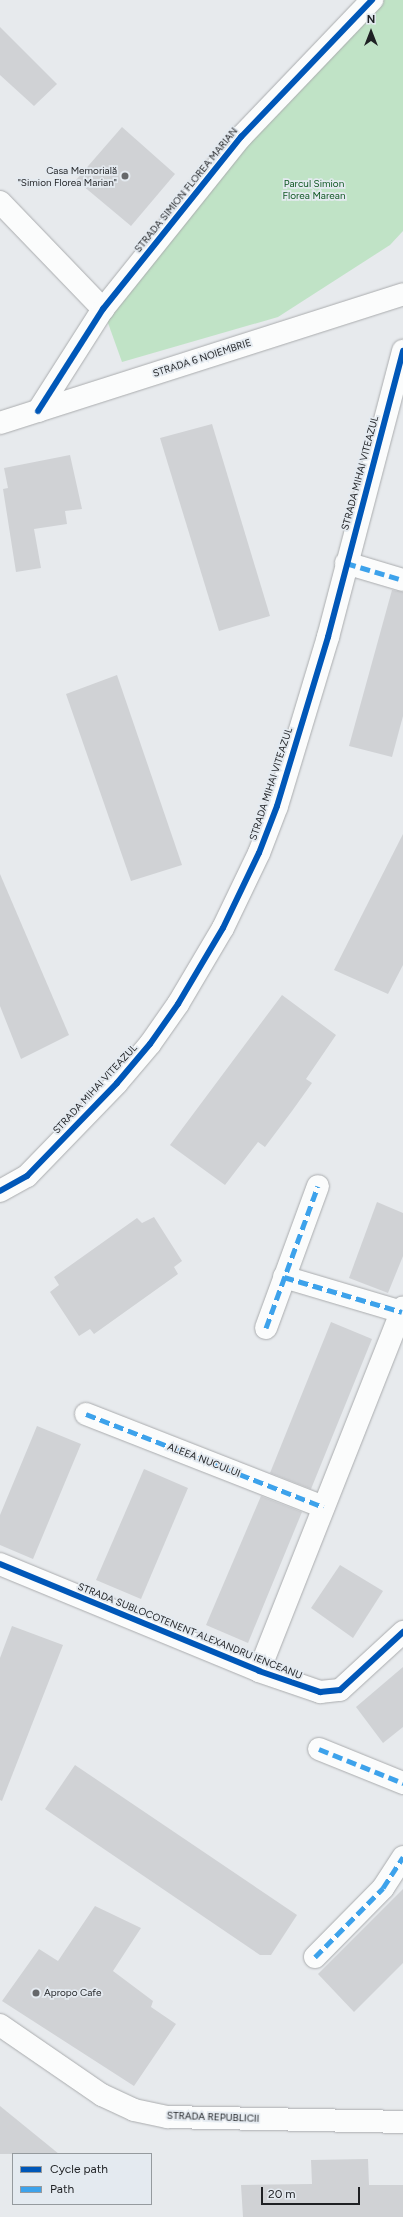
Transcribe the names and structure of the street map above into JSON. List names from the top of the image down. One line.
{"streets":{"street":["STRADA SIMION FLOREA MARIAN","STRADA 6 NOIEMBRIE","STRADA MIHAI VITEAZUL","ALEEA NUCULUI","STRADA SUBLOCOTENENT ALEXANDRU IENCEANU","STRADA REPUBLICII"]},"crossings":[["STRADA SIMION FLOREA MARIAN","STRADA 6 NOIEMBRIE"]],"parks":["Parcul Simion Florea Marean"],"places":["Casa Memorială \"Simion Florea Marian\"","Apropo Cafe"],"legend":["Cycle path","Path"],"scale_bar":"20 m","north":"top"}
